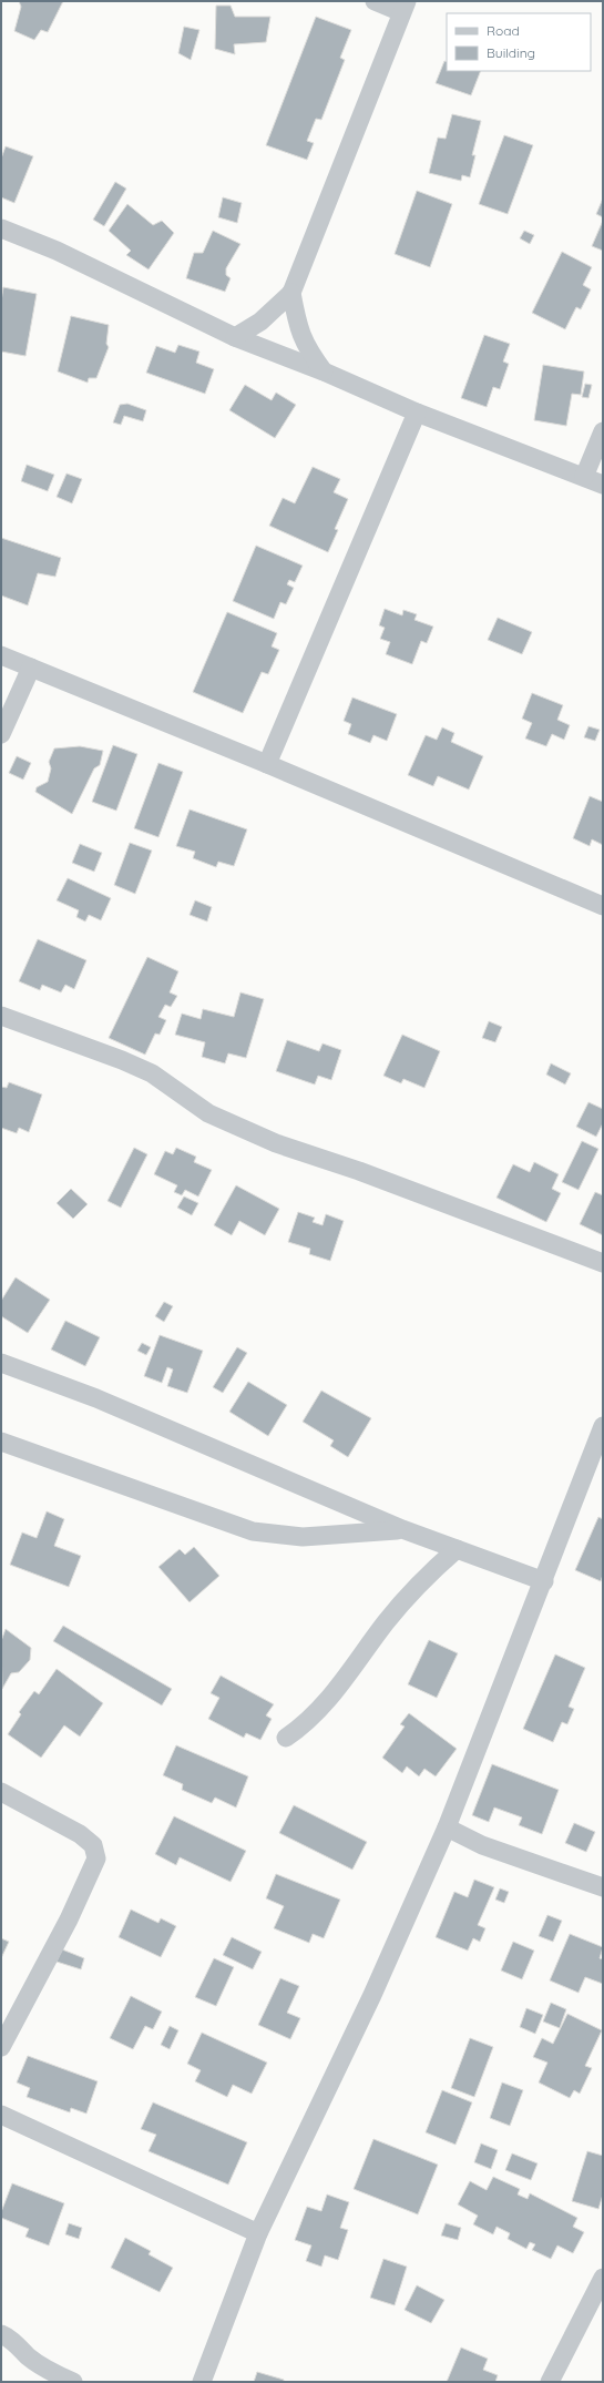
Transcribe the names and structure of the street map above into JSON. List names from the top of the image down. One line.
{"legend":["Road","Building"]}
